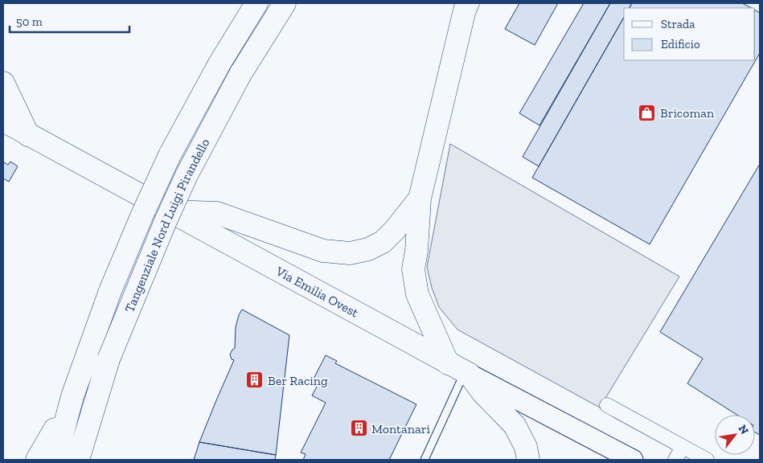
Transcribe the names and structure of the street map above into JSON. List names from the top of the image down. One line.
{"streets":{"main road":["Tangenziale Nord Luigi Pirandello","Via Emilia Ovest"]},"places":{"shop":["Bricoman"],"building":["Ber Racing","Montanari"]},"legend":["Strada","Edificio"],"scale_bar":"50 m","north":"top right"}
